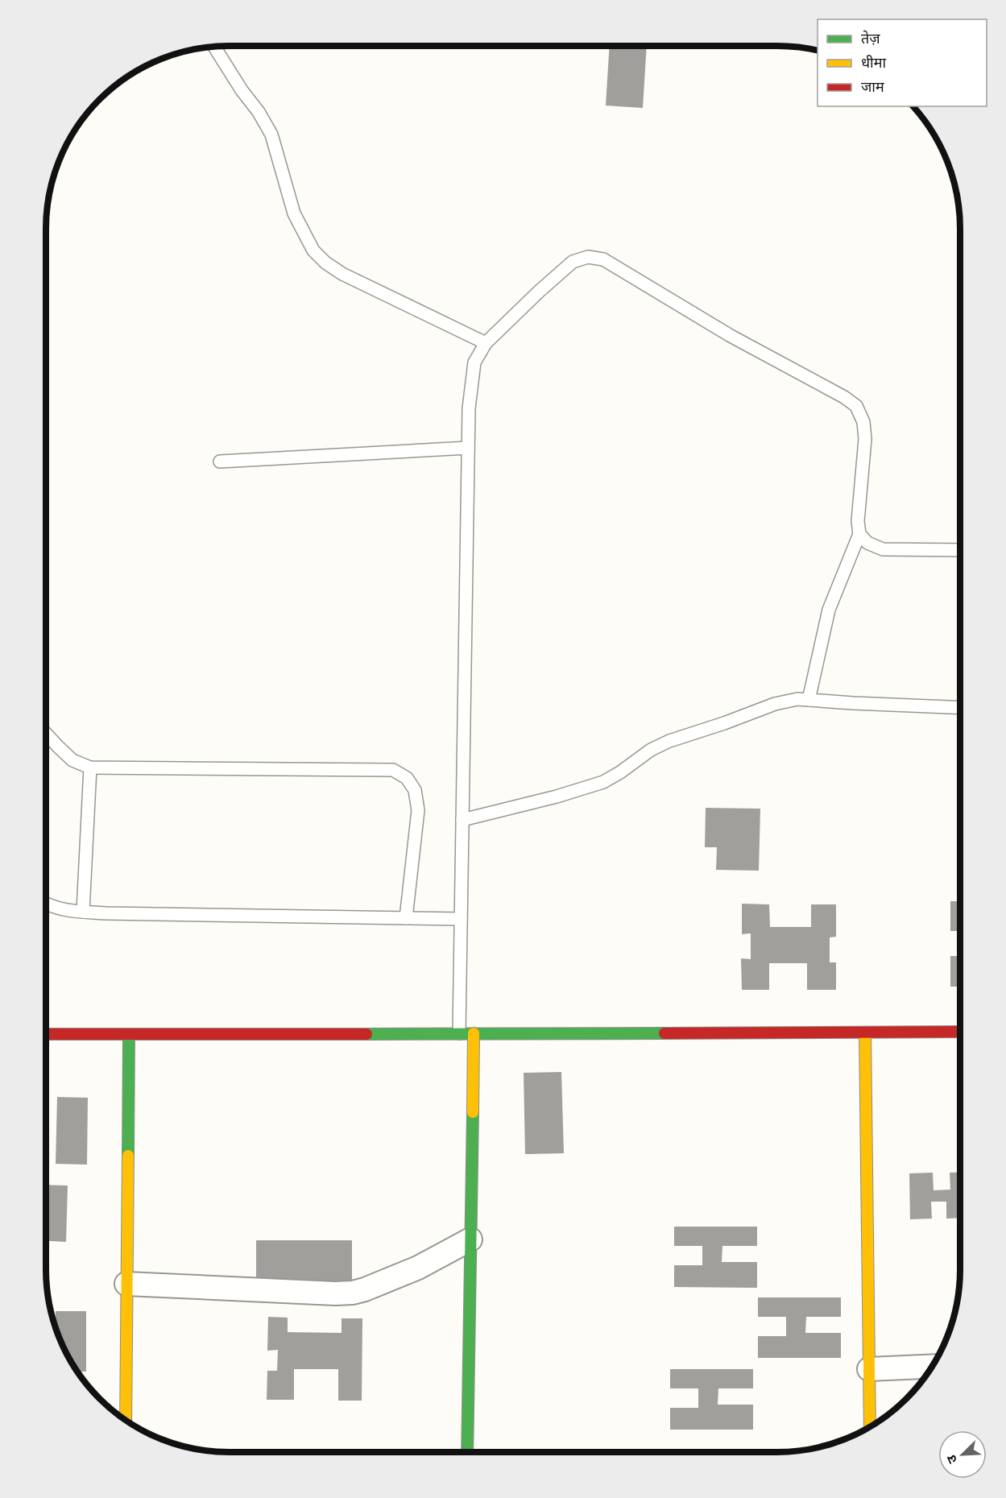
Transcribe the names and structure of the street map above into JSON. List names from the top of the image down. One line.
{"legend":["तेज़","धीमा","जाम"],"north":"bottom left"}
